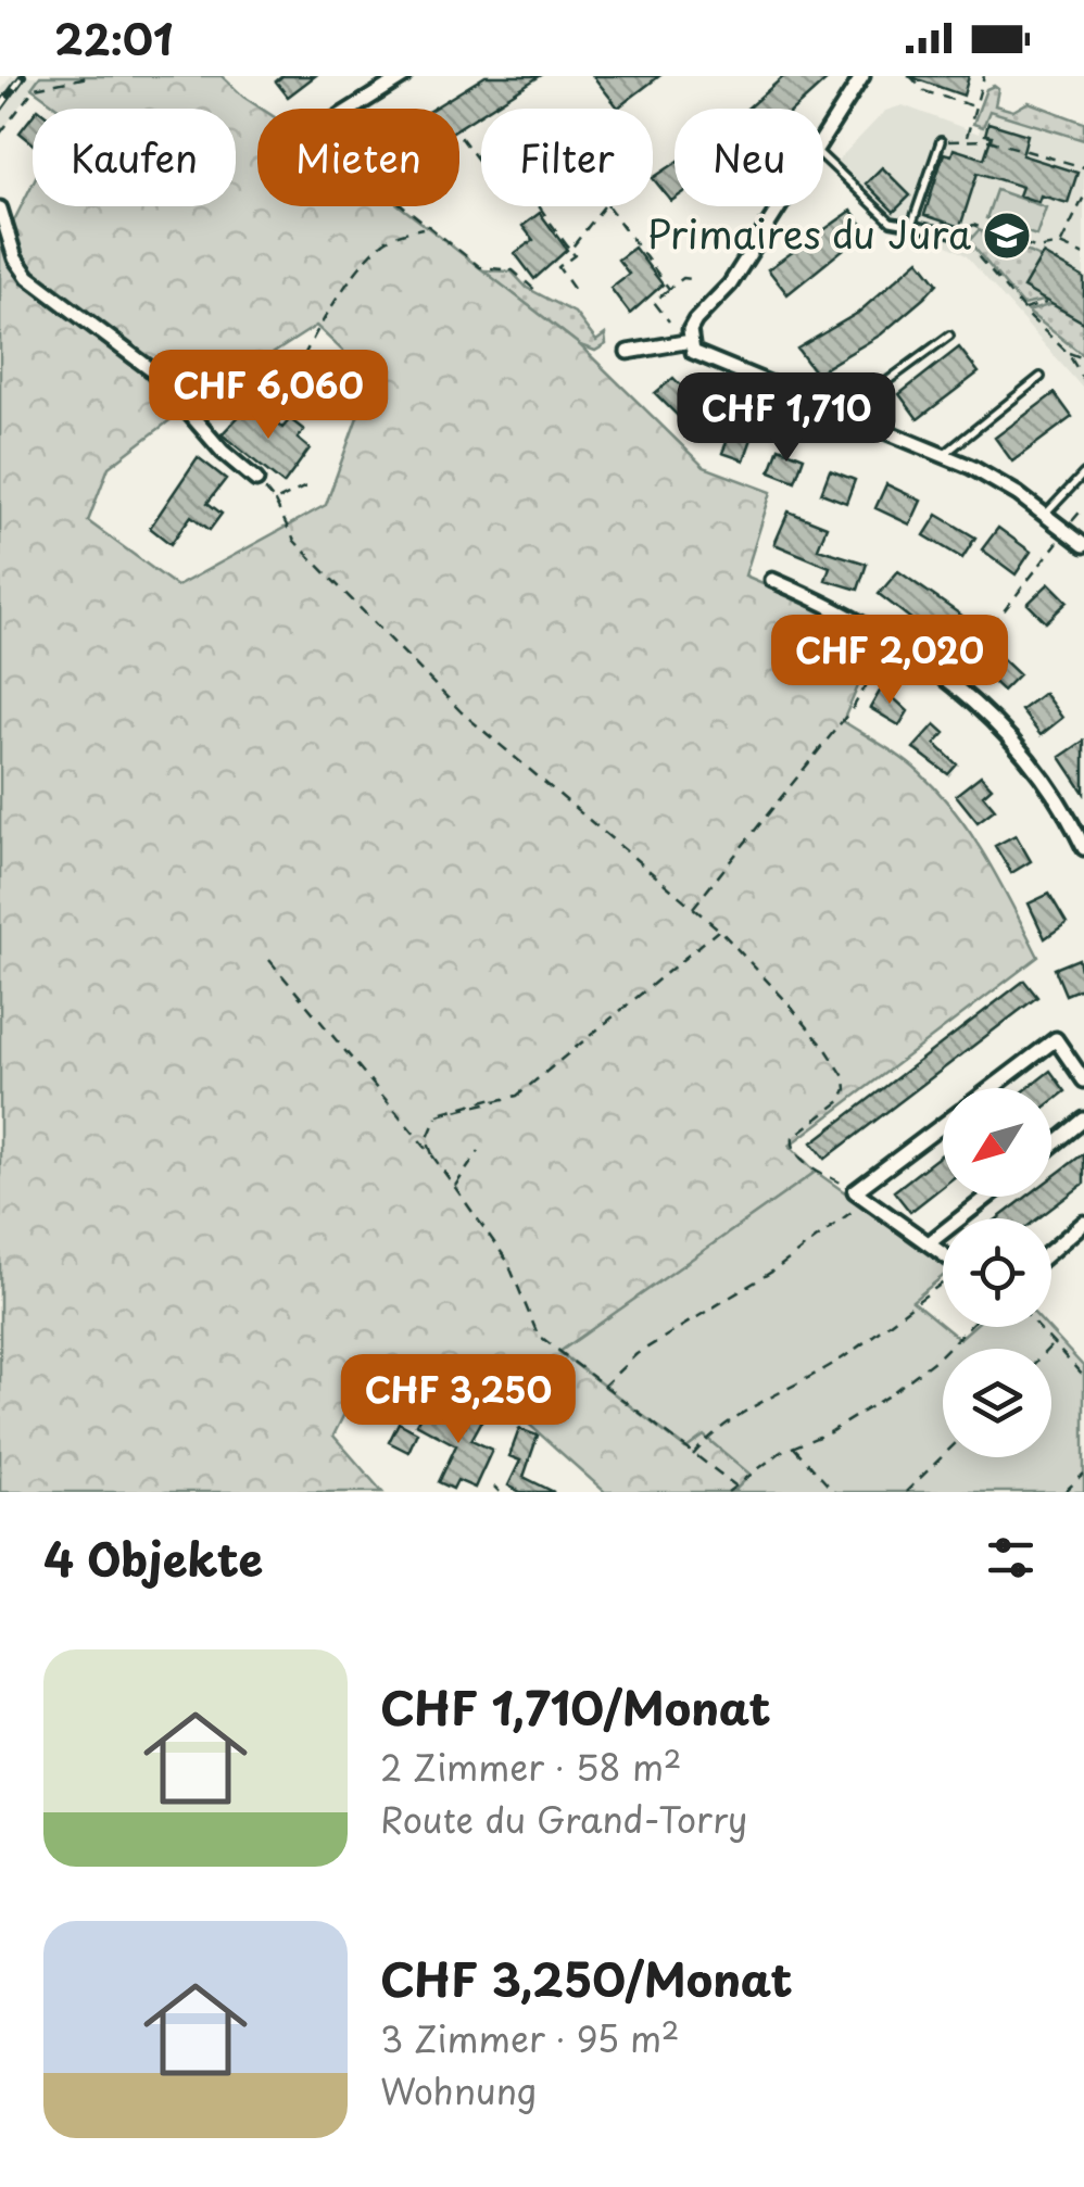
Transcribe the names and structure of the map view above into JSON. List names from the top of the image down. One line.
{"places":{"school or university":["Primaires du Jura"]},"north":"bottom left","page":{"status":"22:01","chip":["Kaufen","Mieten","Filter","Neu"],"price":["CHF 6,060","CHF 1,710","CHF 2,020","CHF 3,250"],"heading":"4 Objekte","list":[{"name":"CHF 1,710/Monat","note":"2 Zimmer · 58 m² · Route du Grand-Torry"},{"name":"CHF 3,250/Monat","note":"3 Zimmer · 95 m² · Wohnung"}]}}
